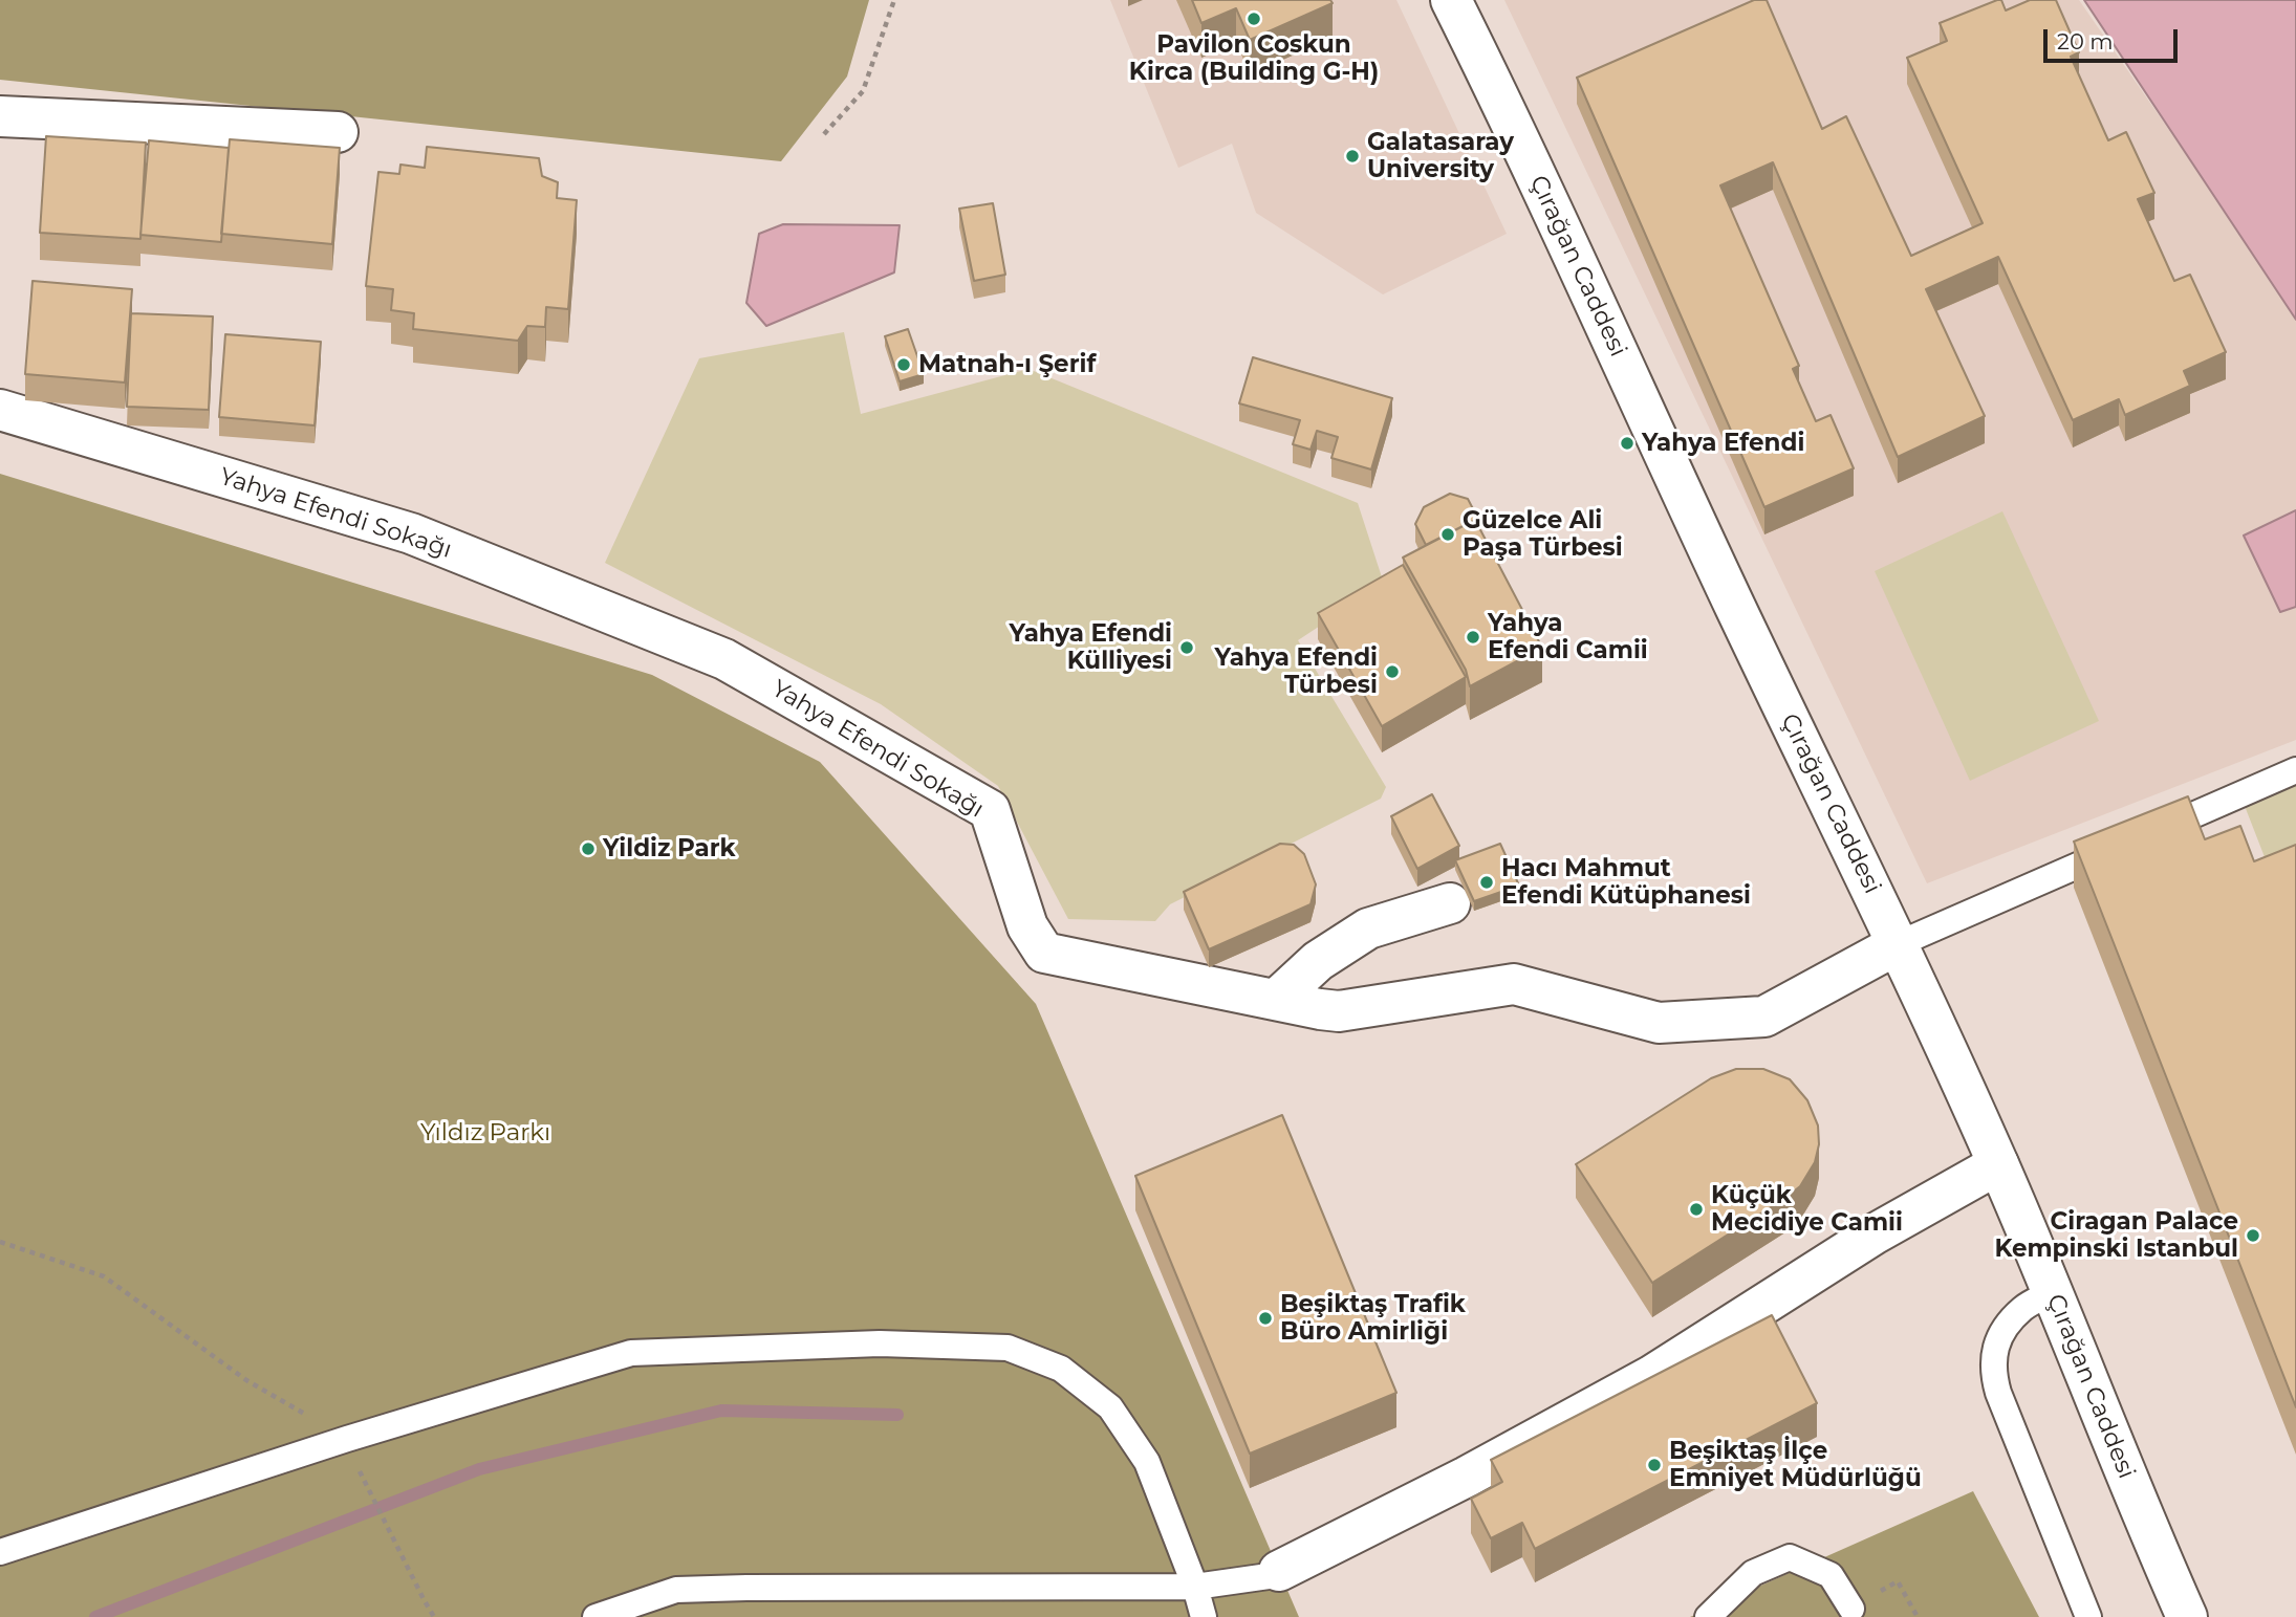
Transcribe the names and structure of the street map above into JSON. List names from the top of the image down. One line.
{"streets":{"street":["Çırağan Caddesi","Yahya Efendi Sokağı"]},"crossings":[["Çırağan Caddesi","Yahya Efendi Sokağı"]],"parks":["Yıldız Parkı"],"places":["Pavilon Coskun Kirca (Building G-H)","Galatasaray University","Matnah-ı Şerif","Yahya Efendi","Güzelce Ali Paşa Türbesi","Yahya Efendi Camii","Yahya Efendi Külliyesi","Yahya Efendi Türbesi","Yildiz Park","Hacı Mahmut Efendi Kütüphanesi","Küçük Mecidiye Camii","Ciragan Palace Kempinski Istanbul","Beşiktaş Trafik Büro Amirliği","Beşiktaş İlçe Emniyet Müdürlüğü"],"scale_bar":"20 m"}
